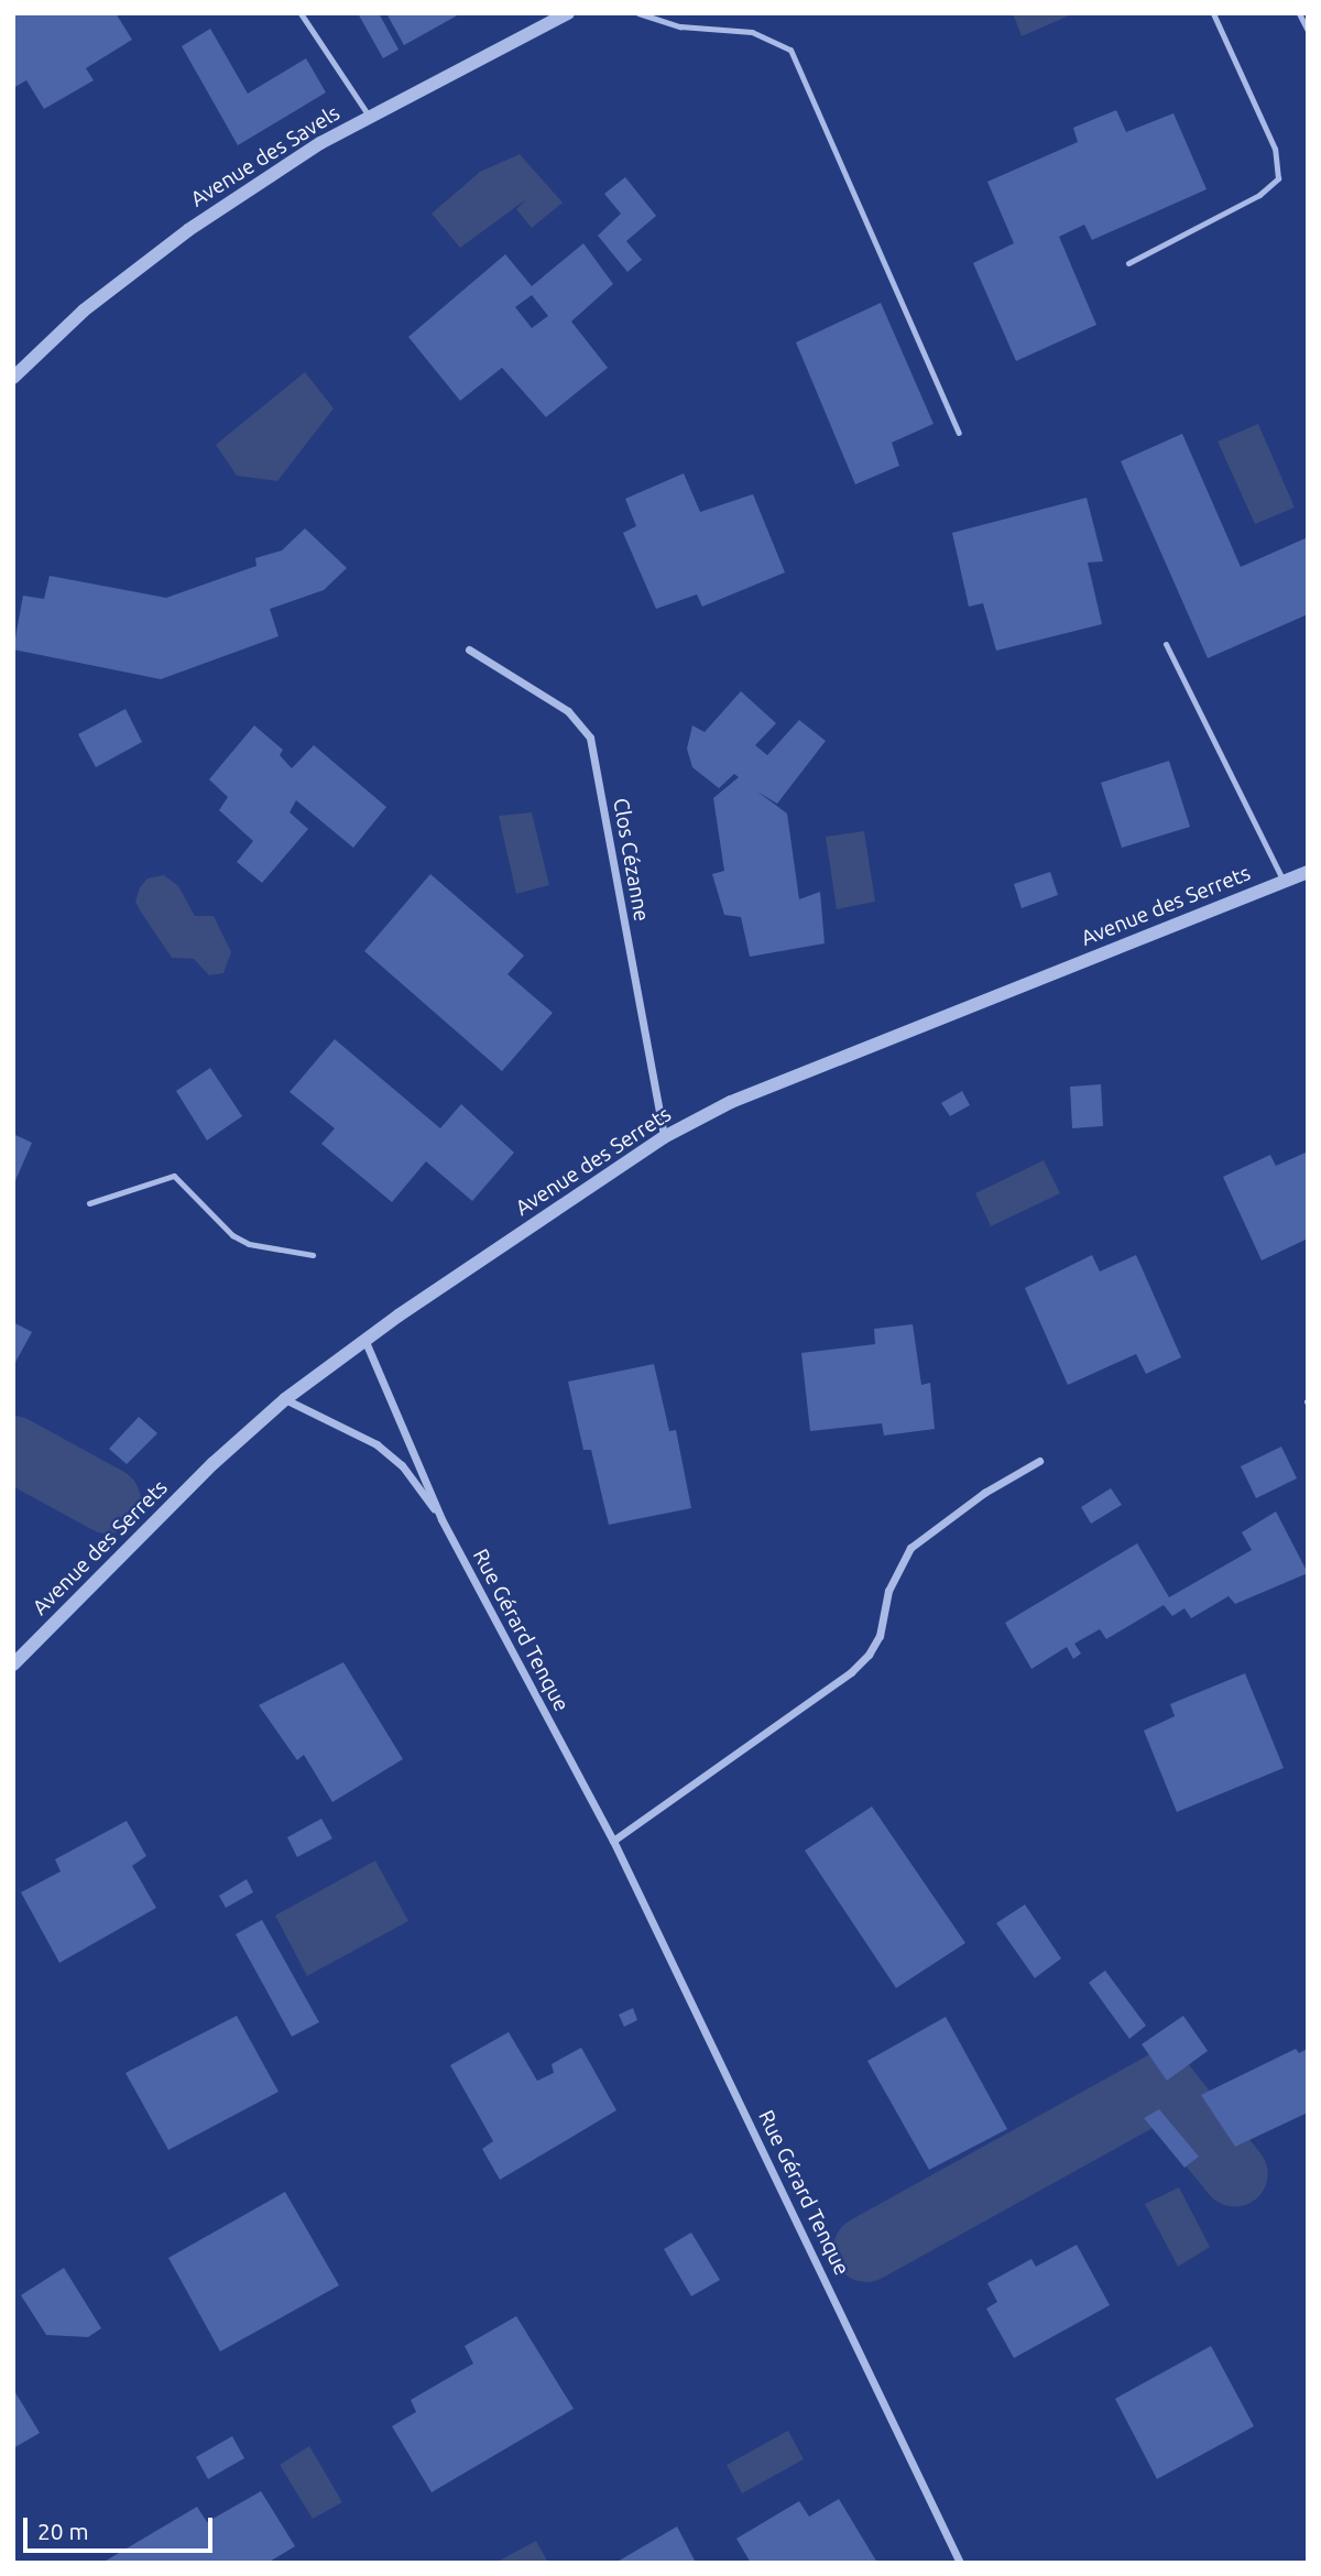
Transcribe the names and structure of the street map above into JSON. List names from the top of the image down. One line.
{"streets":{"street":["Avenue des Savels","Clos Cézanne","Avenue des Serrets","Rue Gérard Tenque"]},"crossings":[["Clos Cézanne","Avenue des Serrets"],["Avenue des Serrets","Rue Gérard Tenque"]],"scale_bar":"20 m"}
